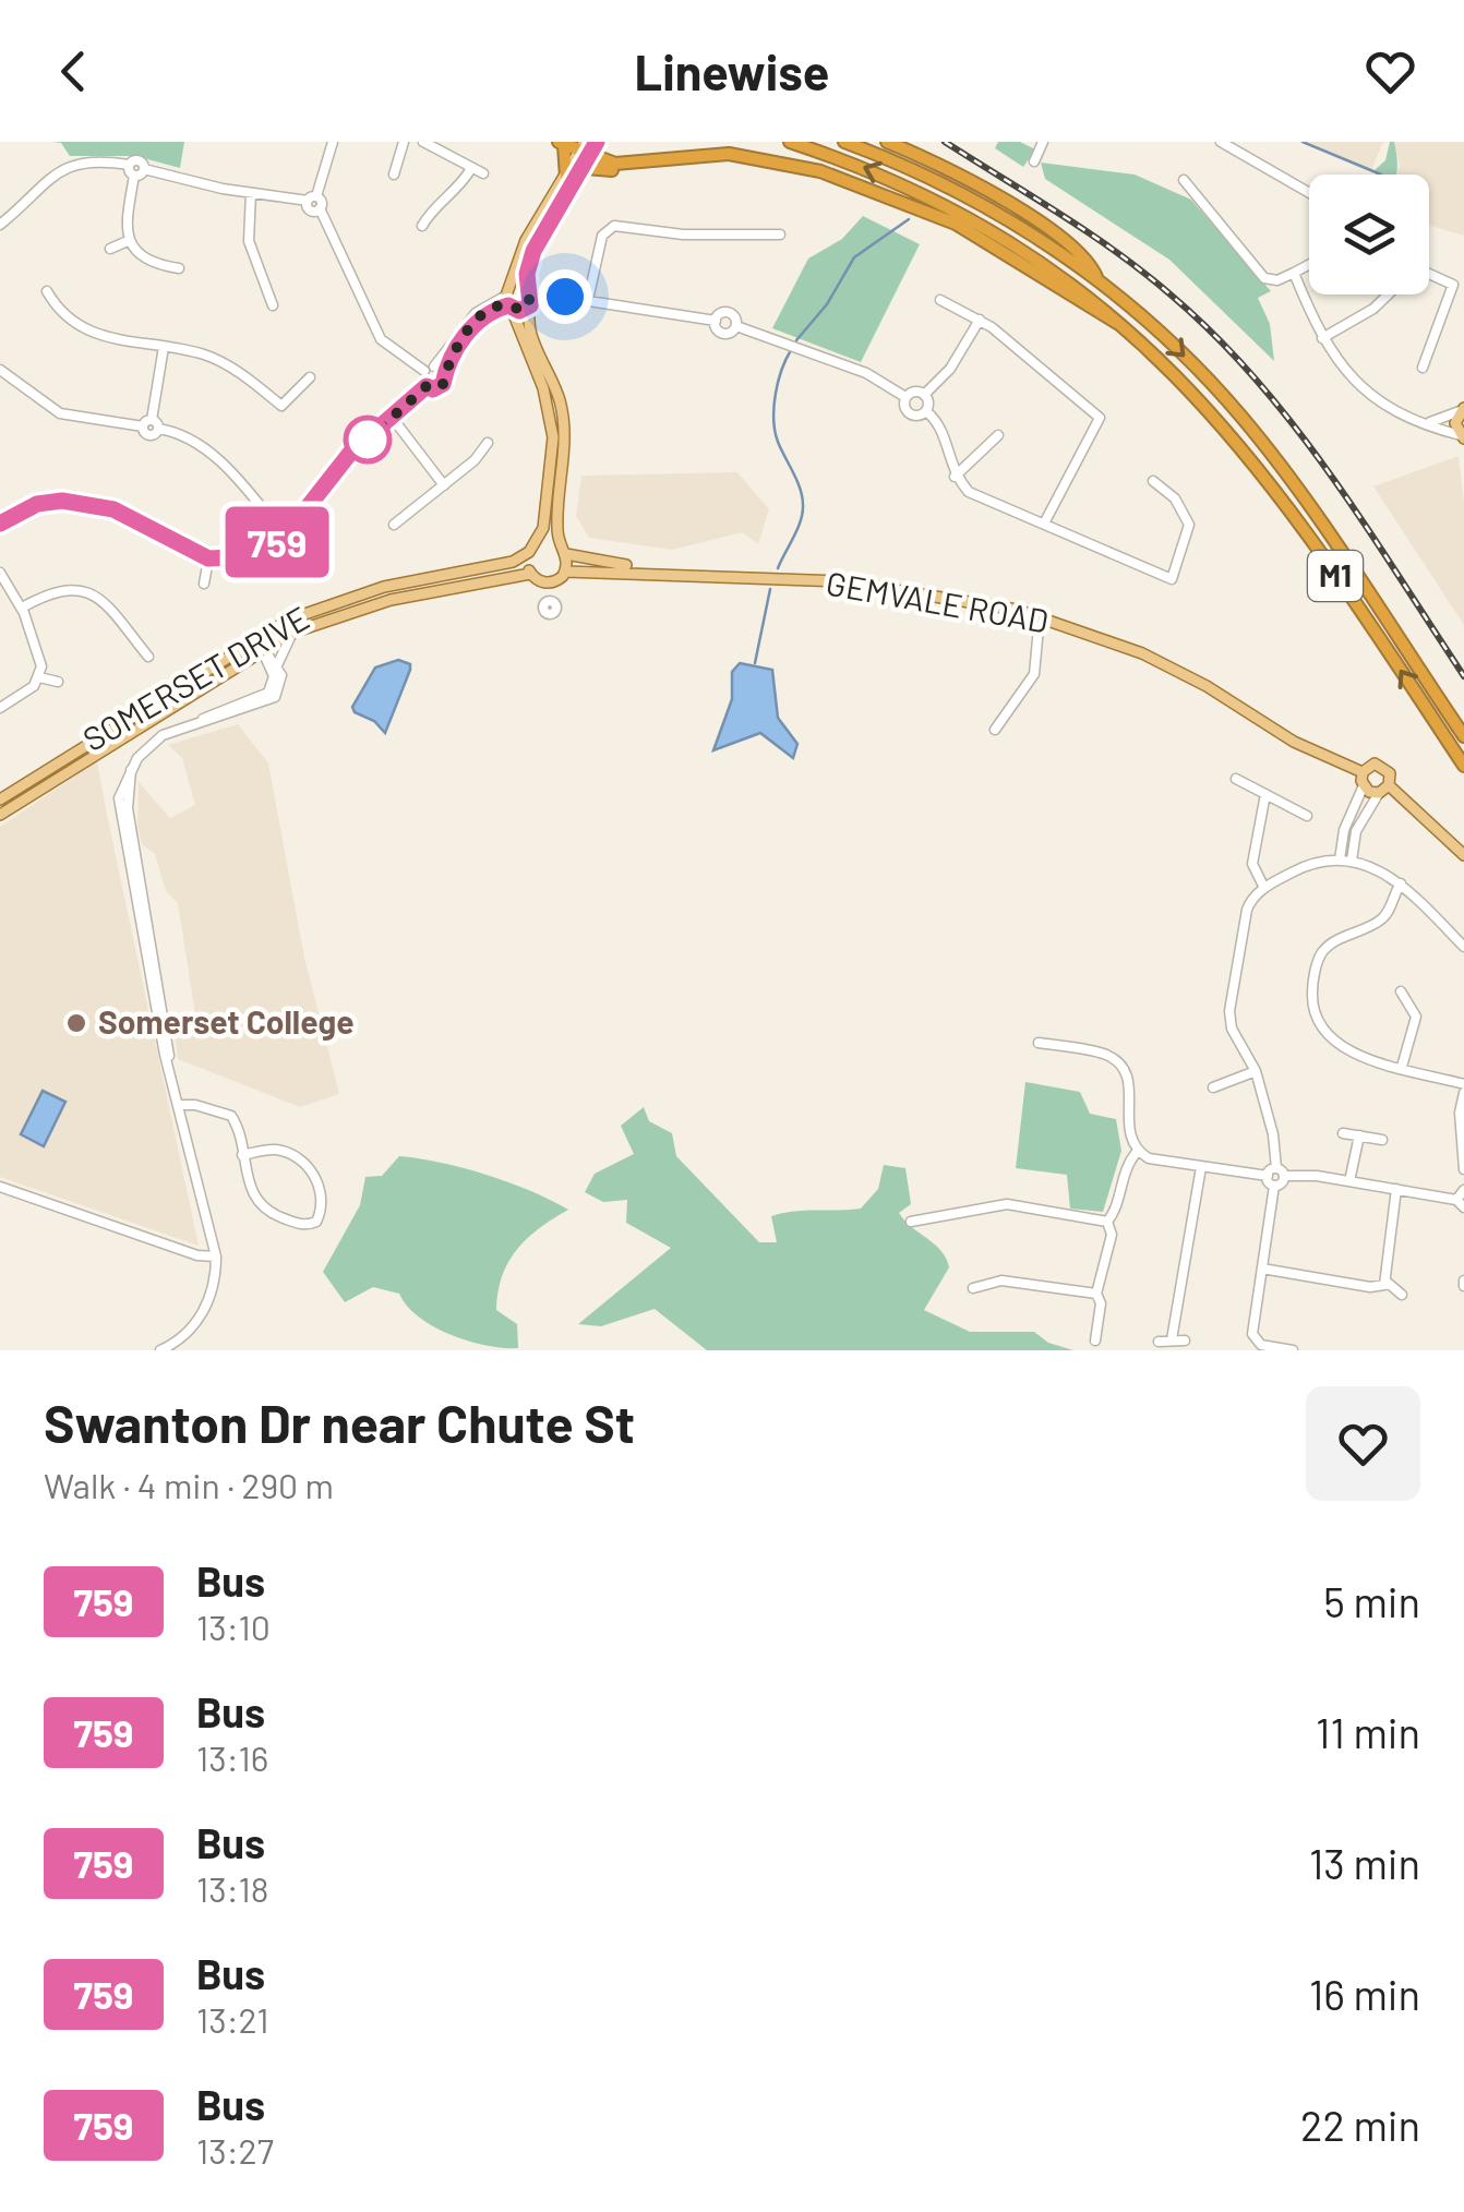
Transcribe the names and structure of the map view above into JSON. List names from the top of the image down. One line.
{"streets":{"highway":["M1"],"main road":["GEMVALE ROAD","SOMERSET DRIVE"]},"crossings":[["GEMVALE ROAD","SOMERSET DRIVE"]],"places":["Somerset College"],"lines":["bus line 759"],"page":{"header":"Linewise","on_map":"759","heading":["Swanton Dr near Chute St","Walk · 4 min · 290 m"],"list":[{"mark":"759","name":"Bus","note":"13:10","value":"5 min"},{"mark":"759","name":"Bus","note":"13:16","value":"11 min"},{"mark":"759","name":"Bus","note":"13:18","value":"13 min"},{"mark":"759","name":"Bus","note":"13:21","value":"16 min"},{"mark":"759","name":"Bus","note":"13:27","value":"22 min"}]}}
